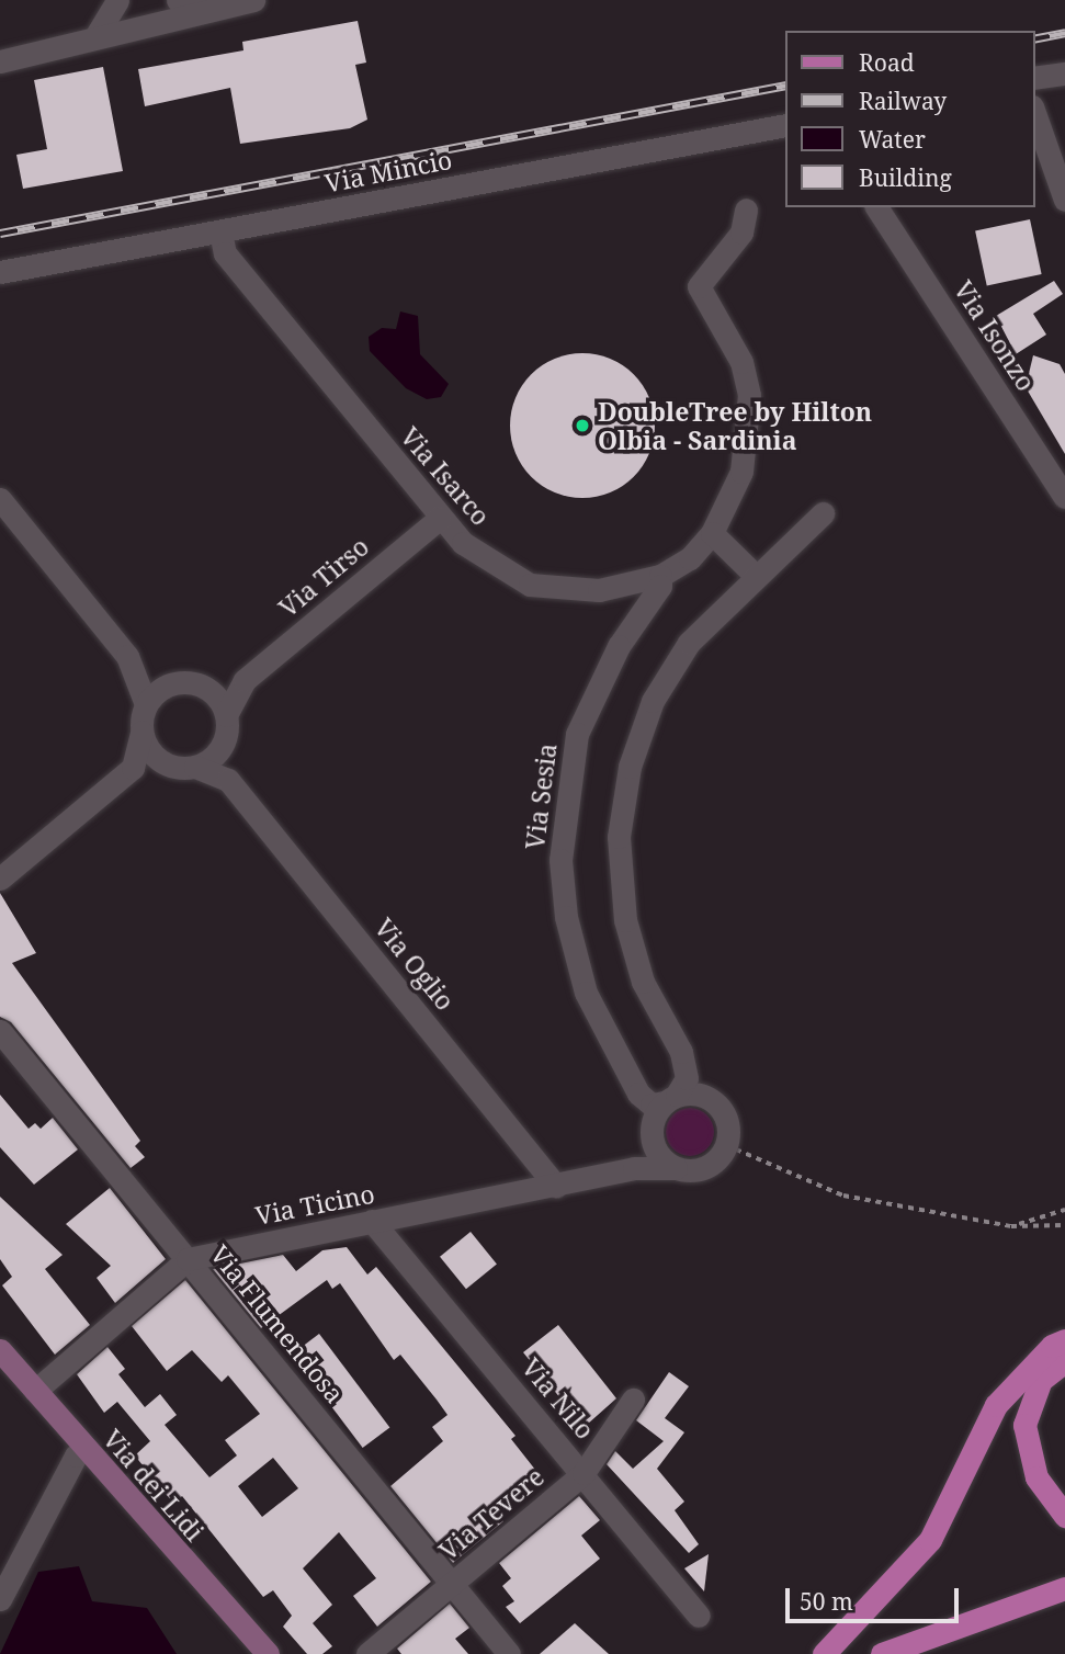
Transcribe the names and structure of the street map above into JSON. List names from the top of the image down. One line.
{"streets":{"main road":["Via dei Lidi"],"street":["Via Mincio","Via Isonzo","Via Isarco","Via Tirso","Via Sesia","Via Oglio","Via Ticino","Via Flumendosa","Via Nilo","Via Tevere"]},"crossings":[["Via Mincio","Via Isarco"],["Via Isarco","Via Tirso"],["Via Isarco","Via Sesia"],["Via Sesia","Via Ticino"],["Via Oglio","Via Ticino"],["Via Ticino","Via Flumendosa"],["Via Ticino","Via Nilo"],["Via Ticino","Via dei Lidi"],["Via Flumendosa","Via Tevere"],["Via Nilo","Via Tevere"]],"places":["DoubleTree by Hilton Olbia - Sardinia"],"legend":["Road","Railway","Water","Building"],"scale_bar":"50 m"}
